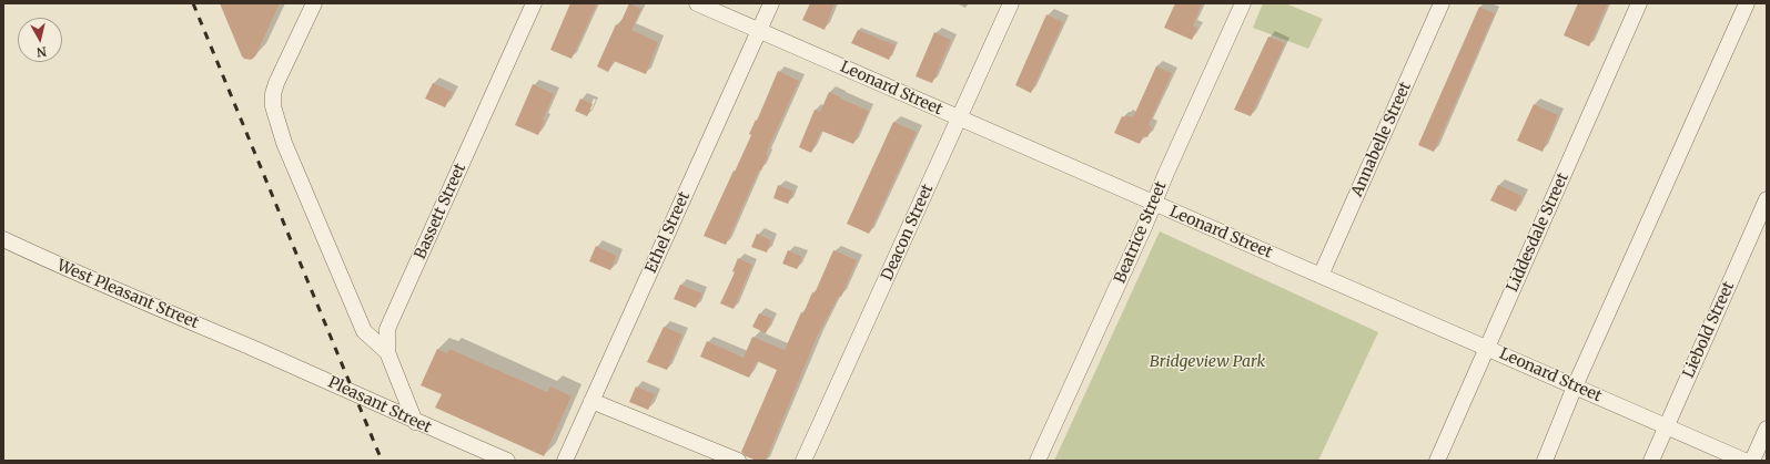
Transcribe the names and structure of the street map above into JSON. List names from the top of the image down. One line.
{"streets":{"street":["Leonard Street","Annabelle Street","Bassett Street","Ethel Street","Deacon Street","Beatrice Street","Liddesdale Street","West Pleasant Street","Liebold Street","Pleasant Street"]},"crossings":[["Leonard Street","Annabelle Street"],["Leonard Street","Ethel Street"],["Leonard Street","Deacon Street"],["Leonard Street","Beatrice Street"],["Leonard Street","Liddesdale Street"],["Leonard Street","Liebold Street"],["Bassett Street","Pleasant Street"],["West Pleasant Street","Pleasant Street"]],"parks":["Bridgeview Park"],"north":"bottom"}
